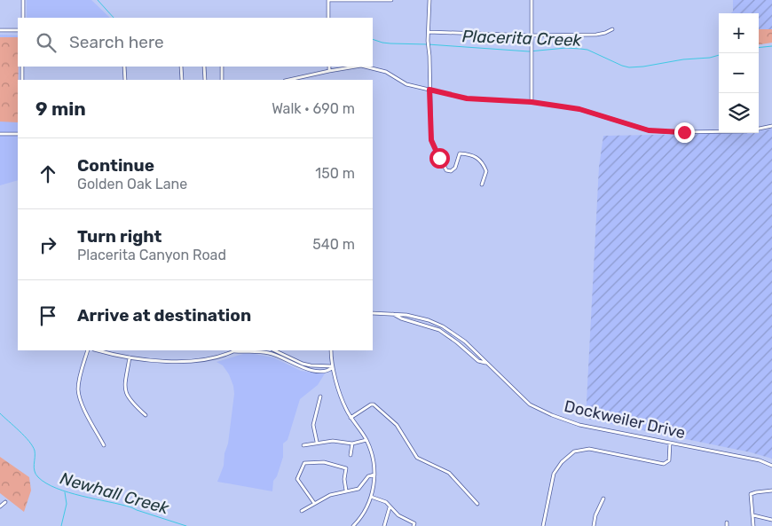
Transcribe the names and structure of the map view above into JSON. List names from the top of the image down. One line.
{"streets":{"street":["Dockweiler Drive"]},"water":["Placerita Creek","Newhall Creek"],"page":{"map_buttons":["+","−"],"search":"Search here","heading":["9 min","Walk · 690 m"],"list":[["Continue","Golden Oak Lane","150 m"],["Turn right","Placerita Canyon Road","540 m"],"Arrive at destination"]}}
